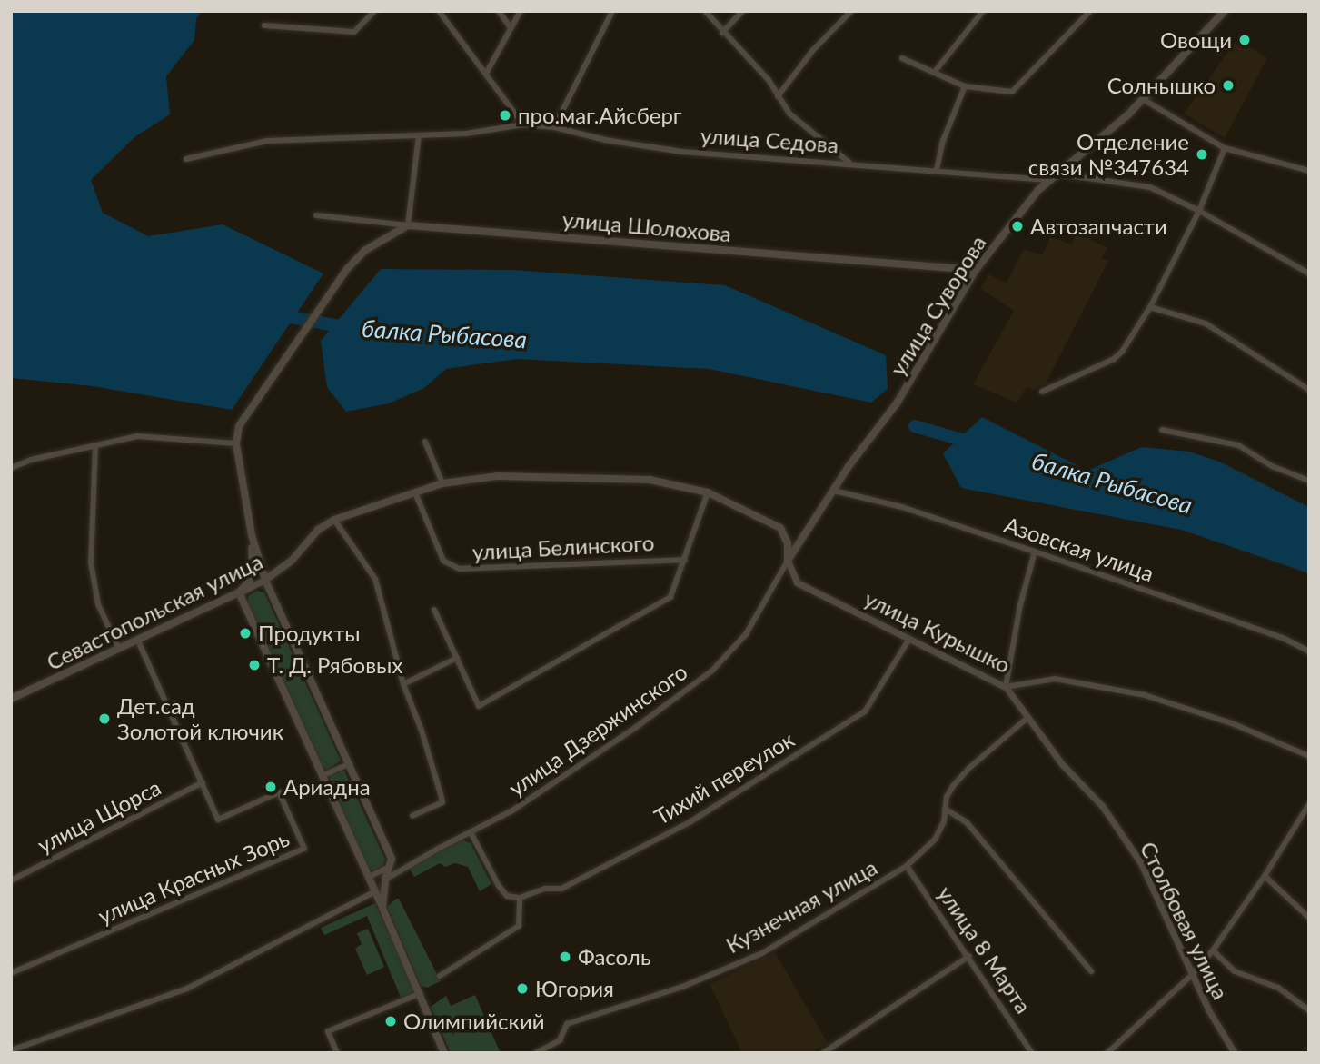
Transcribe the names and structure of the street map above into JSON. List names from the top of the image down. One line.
{"streets":{"main road":["улица Шолохова","улица Суворова","Севастопольская улица"],"street":["улица Седова","улица Белинского","Азовская улица","улица Курышко","улица Дзержинского","Тихий переулок","улица Щорса","улица Красных Зорь","Кузнечная улица","Столбовая улица","улица 8 Марта"]},"crossings":[["улица Седова","улица Суворова"],["улица Шолохова","улица Суворова"],["улица Суворова","Азовская улица"],["улица Суворова","Севастопольская улица"],["улица Суворова","улица Курышко"],["улица Суворова","улица Дзержинского"],["улица Белинского","Севастопольская улица"],["Севастопольская улица","улица Курышко"],["Севастопольская улица","улица Дзержинского"],["улица Курышко","улица Дзержинского"],["улица Курышко","Тихий переулок"],["улица Курышко","Столбовая улица"],["улица Щорса","улица Красных Зорь"],["Кузнечная улица","Столбовая улица"],["Кузнечная улица","улица 8 Марта"]],"water":["балка Рыбасова"],"places":["Овощи","Солнышко","про.маг.Айсберг","Отделение связи №347634","Автозапчасти","Продукты","Т. Д. Рябовых","Дет.сад Золотой ключик","Ариадна","Фасоль","Югория","Олимпийский"]}
